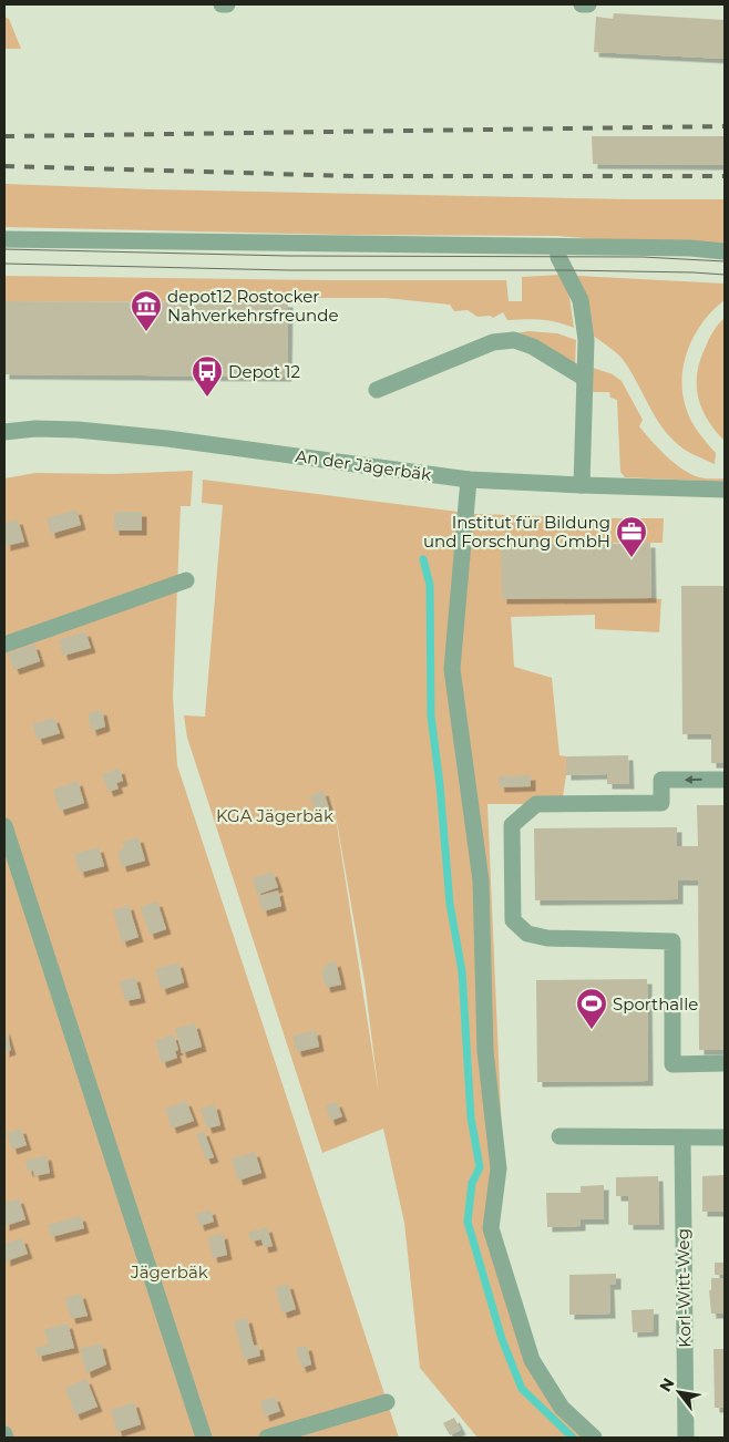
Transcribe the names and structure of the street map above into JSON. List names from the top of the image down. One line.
{"streets":{"street":["An der Jägerbäk","Korl-Witt-Weg"]},"parks":["KGA Jägerbäk","Jägerbäk"],"places":{"museum":["depot12 Rostocker Nahverkehrsfreunde"],"bus stop":["Depot 12"],"office":["Institut für Bildung und Forschung GmbH"],"sports":["Sporthalle"]},"north":"top left"}
